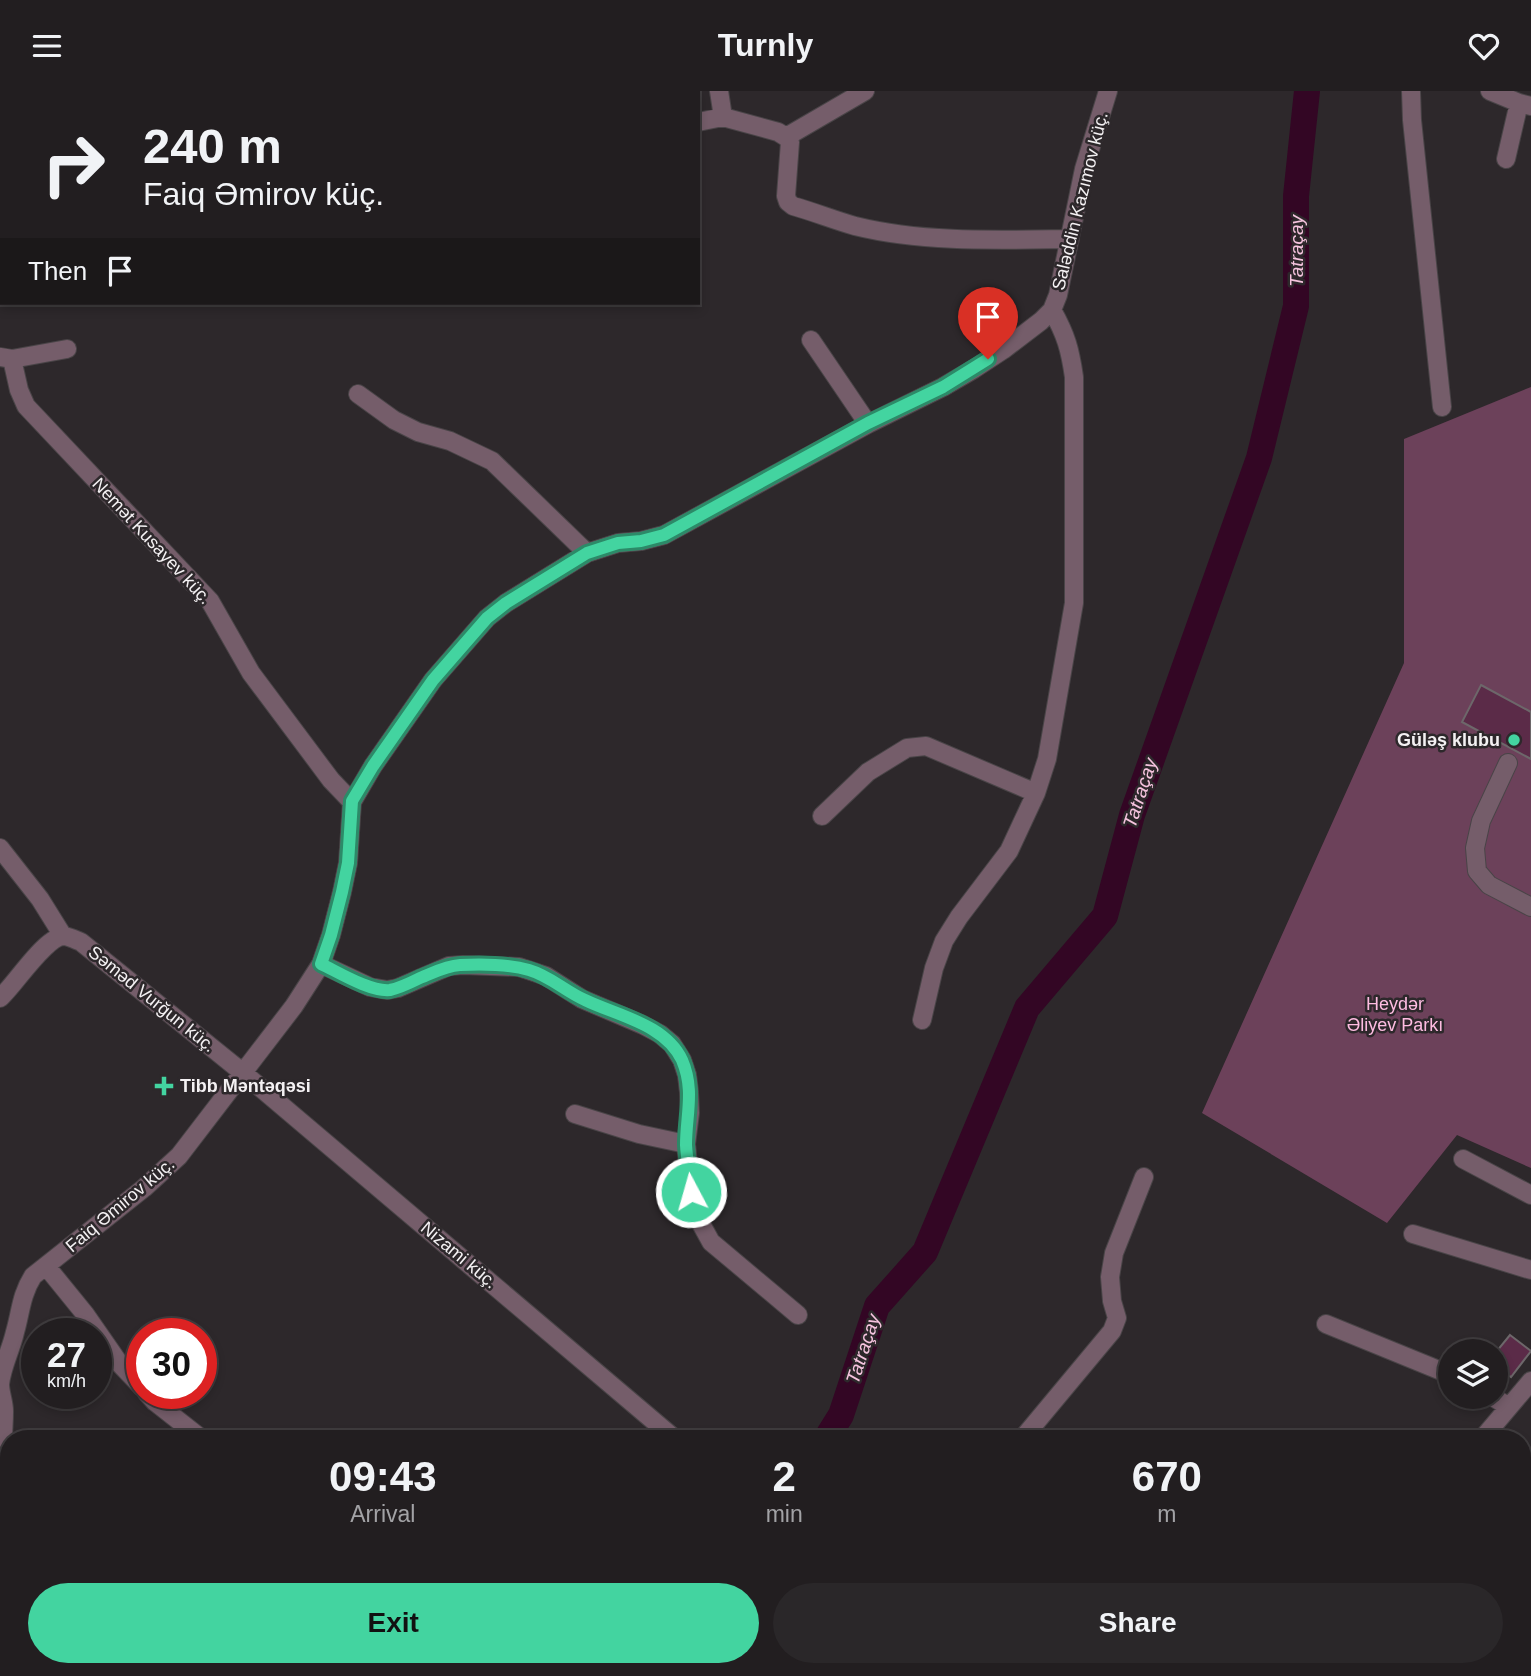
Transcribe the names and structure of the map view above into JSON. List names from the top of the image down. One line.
{"streets":{"street":["Saləddin Kazımov küç.","Nemət Kusayev küç.","Səməd Vurğun küç.","Faiq Əmirov küç.","Nizami küç."]},"crossings":[["Saləddin Kazımov küç.","Faiq Əmirov küç."],["Nemət Kusayev küç.","Faiq Əmirov küç."],["Səməd Vurğun küç.","Faiq Əmirov küç."],["Səməd Vurğun küç.","Nizami küç."],["Faiq Əmirov küç.","Nizami küç."]],"water":["Tatraçay"],"parks":["Heydər Əliyev Parkı"],"places":{"other":["Güləş klubu"],"health":["Tibb Məntəqəsi"]},"page":{"header":"Turnly","turn":["240 m","Faiq Əmirov küç."],"then":"Then","speed":"27 km/h","limit":"30","eta":["09:43","Arrival","2","min","670","m"],"buttons":["Exit","Share"]}}
